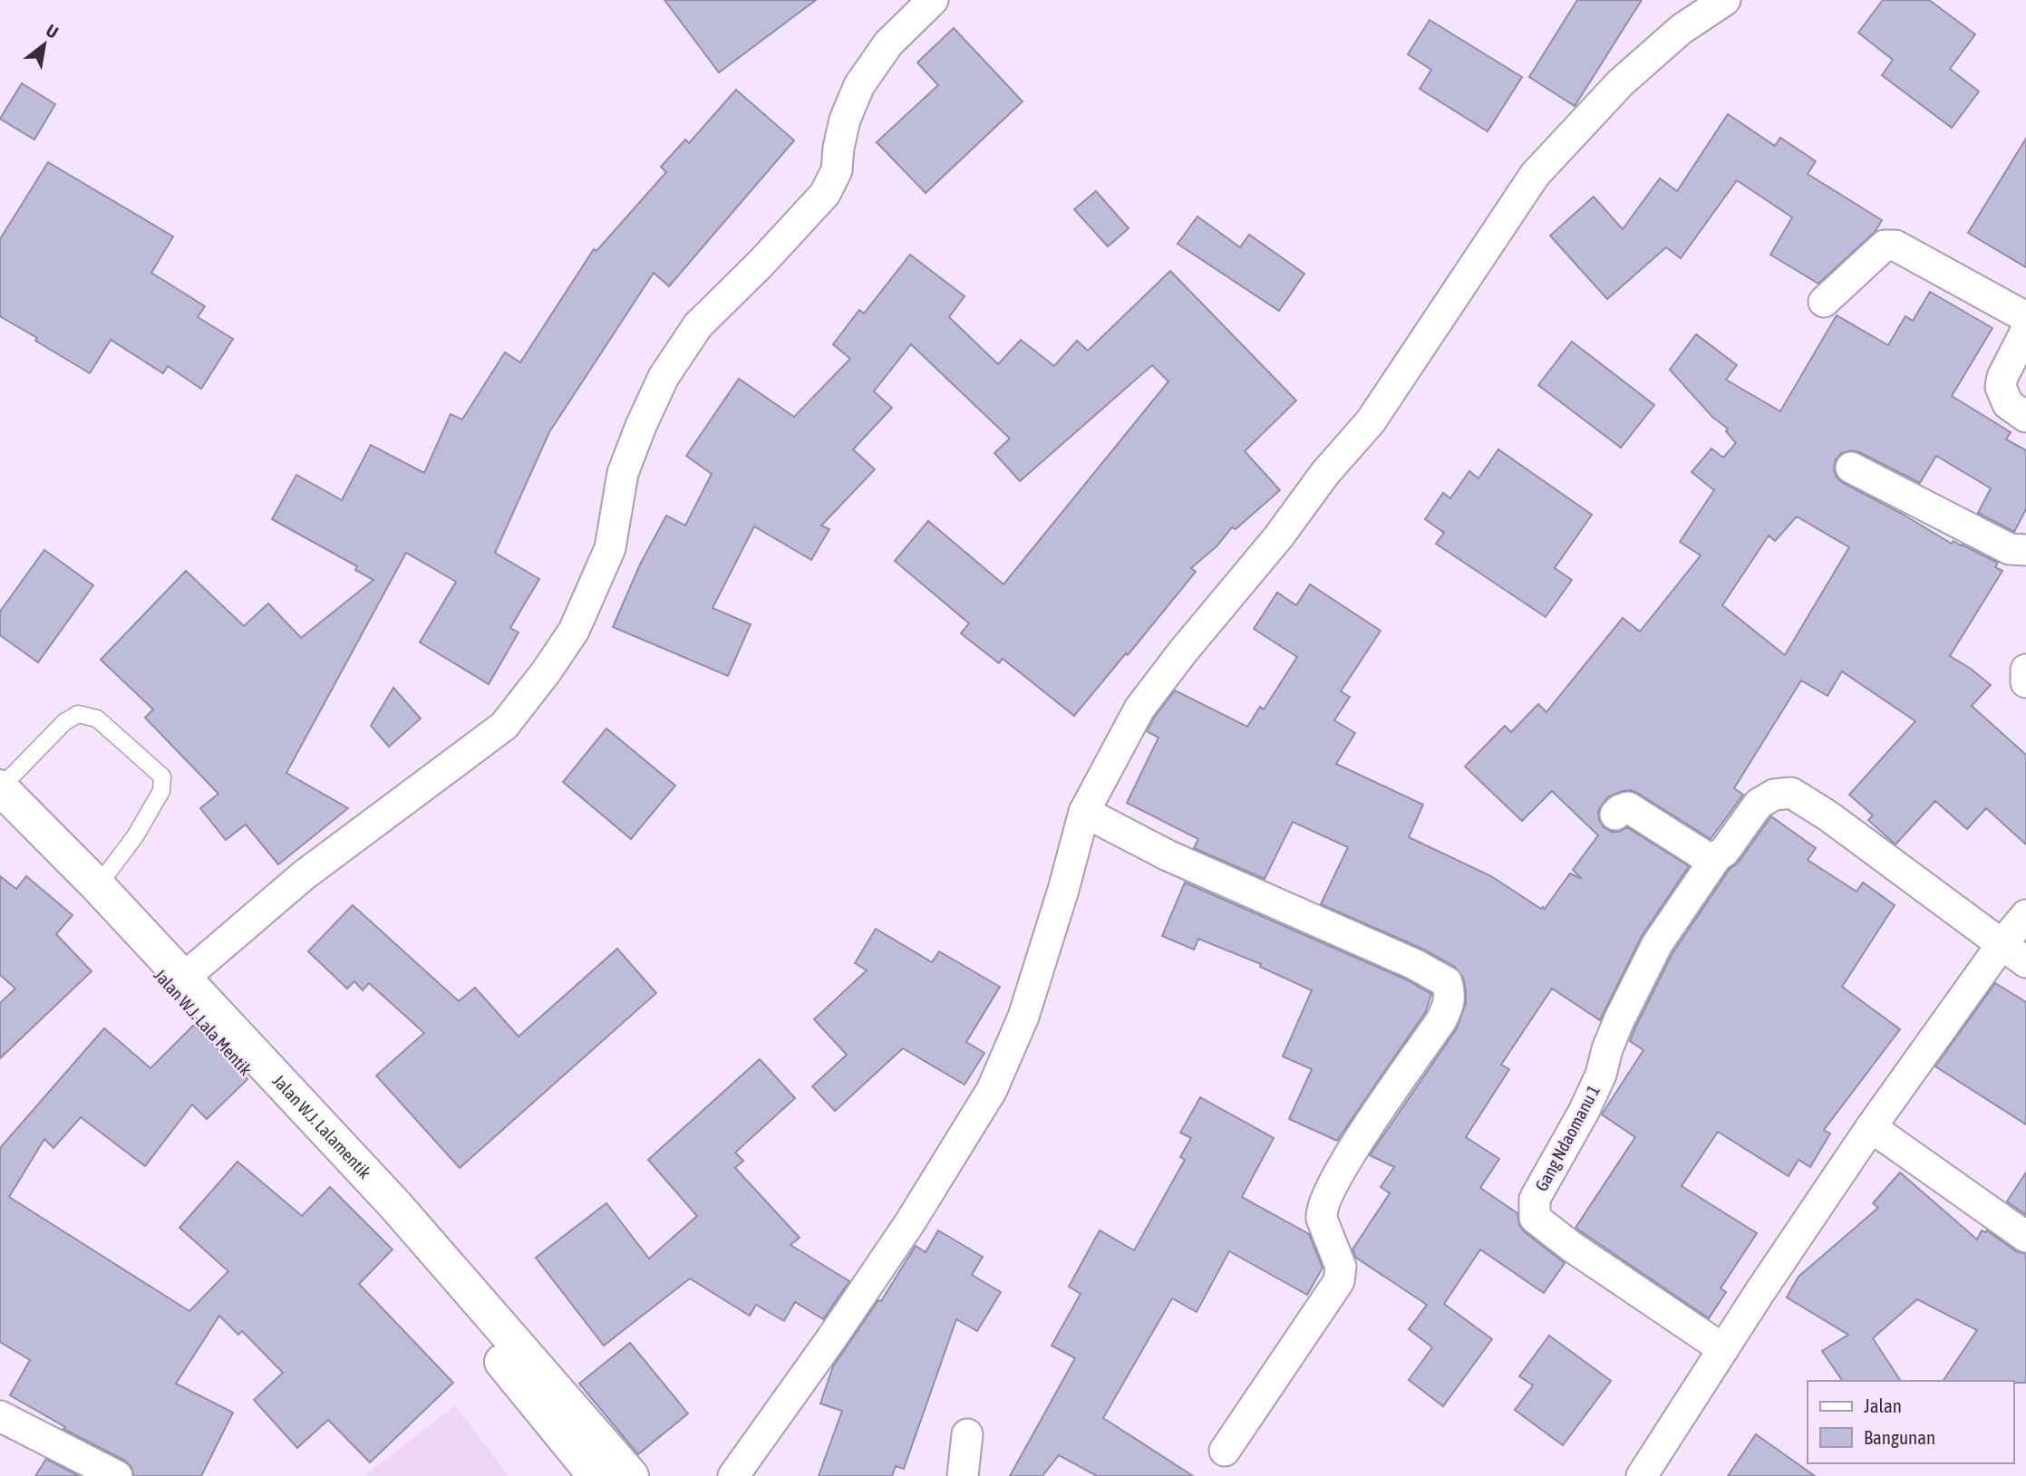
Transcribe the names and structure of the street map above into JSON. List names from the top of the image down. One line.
{"streets":{"main road":["Jalan W.J. Lala Mentik","Jalan W.J. Lalamentik"],"street":["Gang Ndaomanu 1"]},"crossings":[["Jalan W.J. Lala Mentik","Jalan W.J. Lalamentik"]],"legend":["Jalan","Bangunan"],"north":"top right"}
